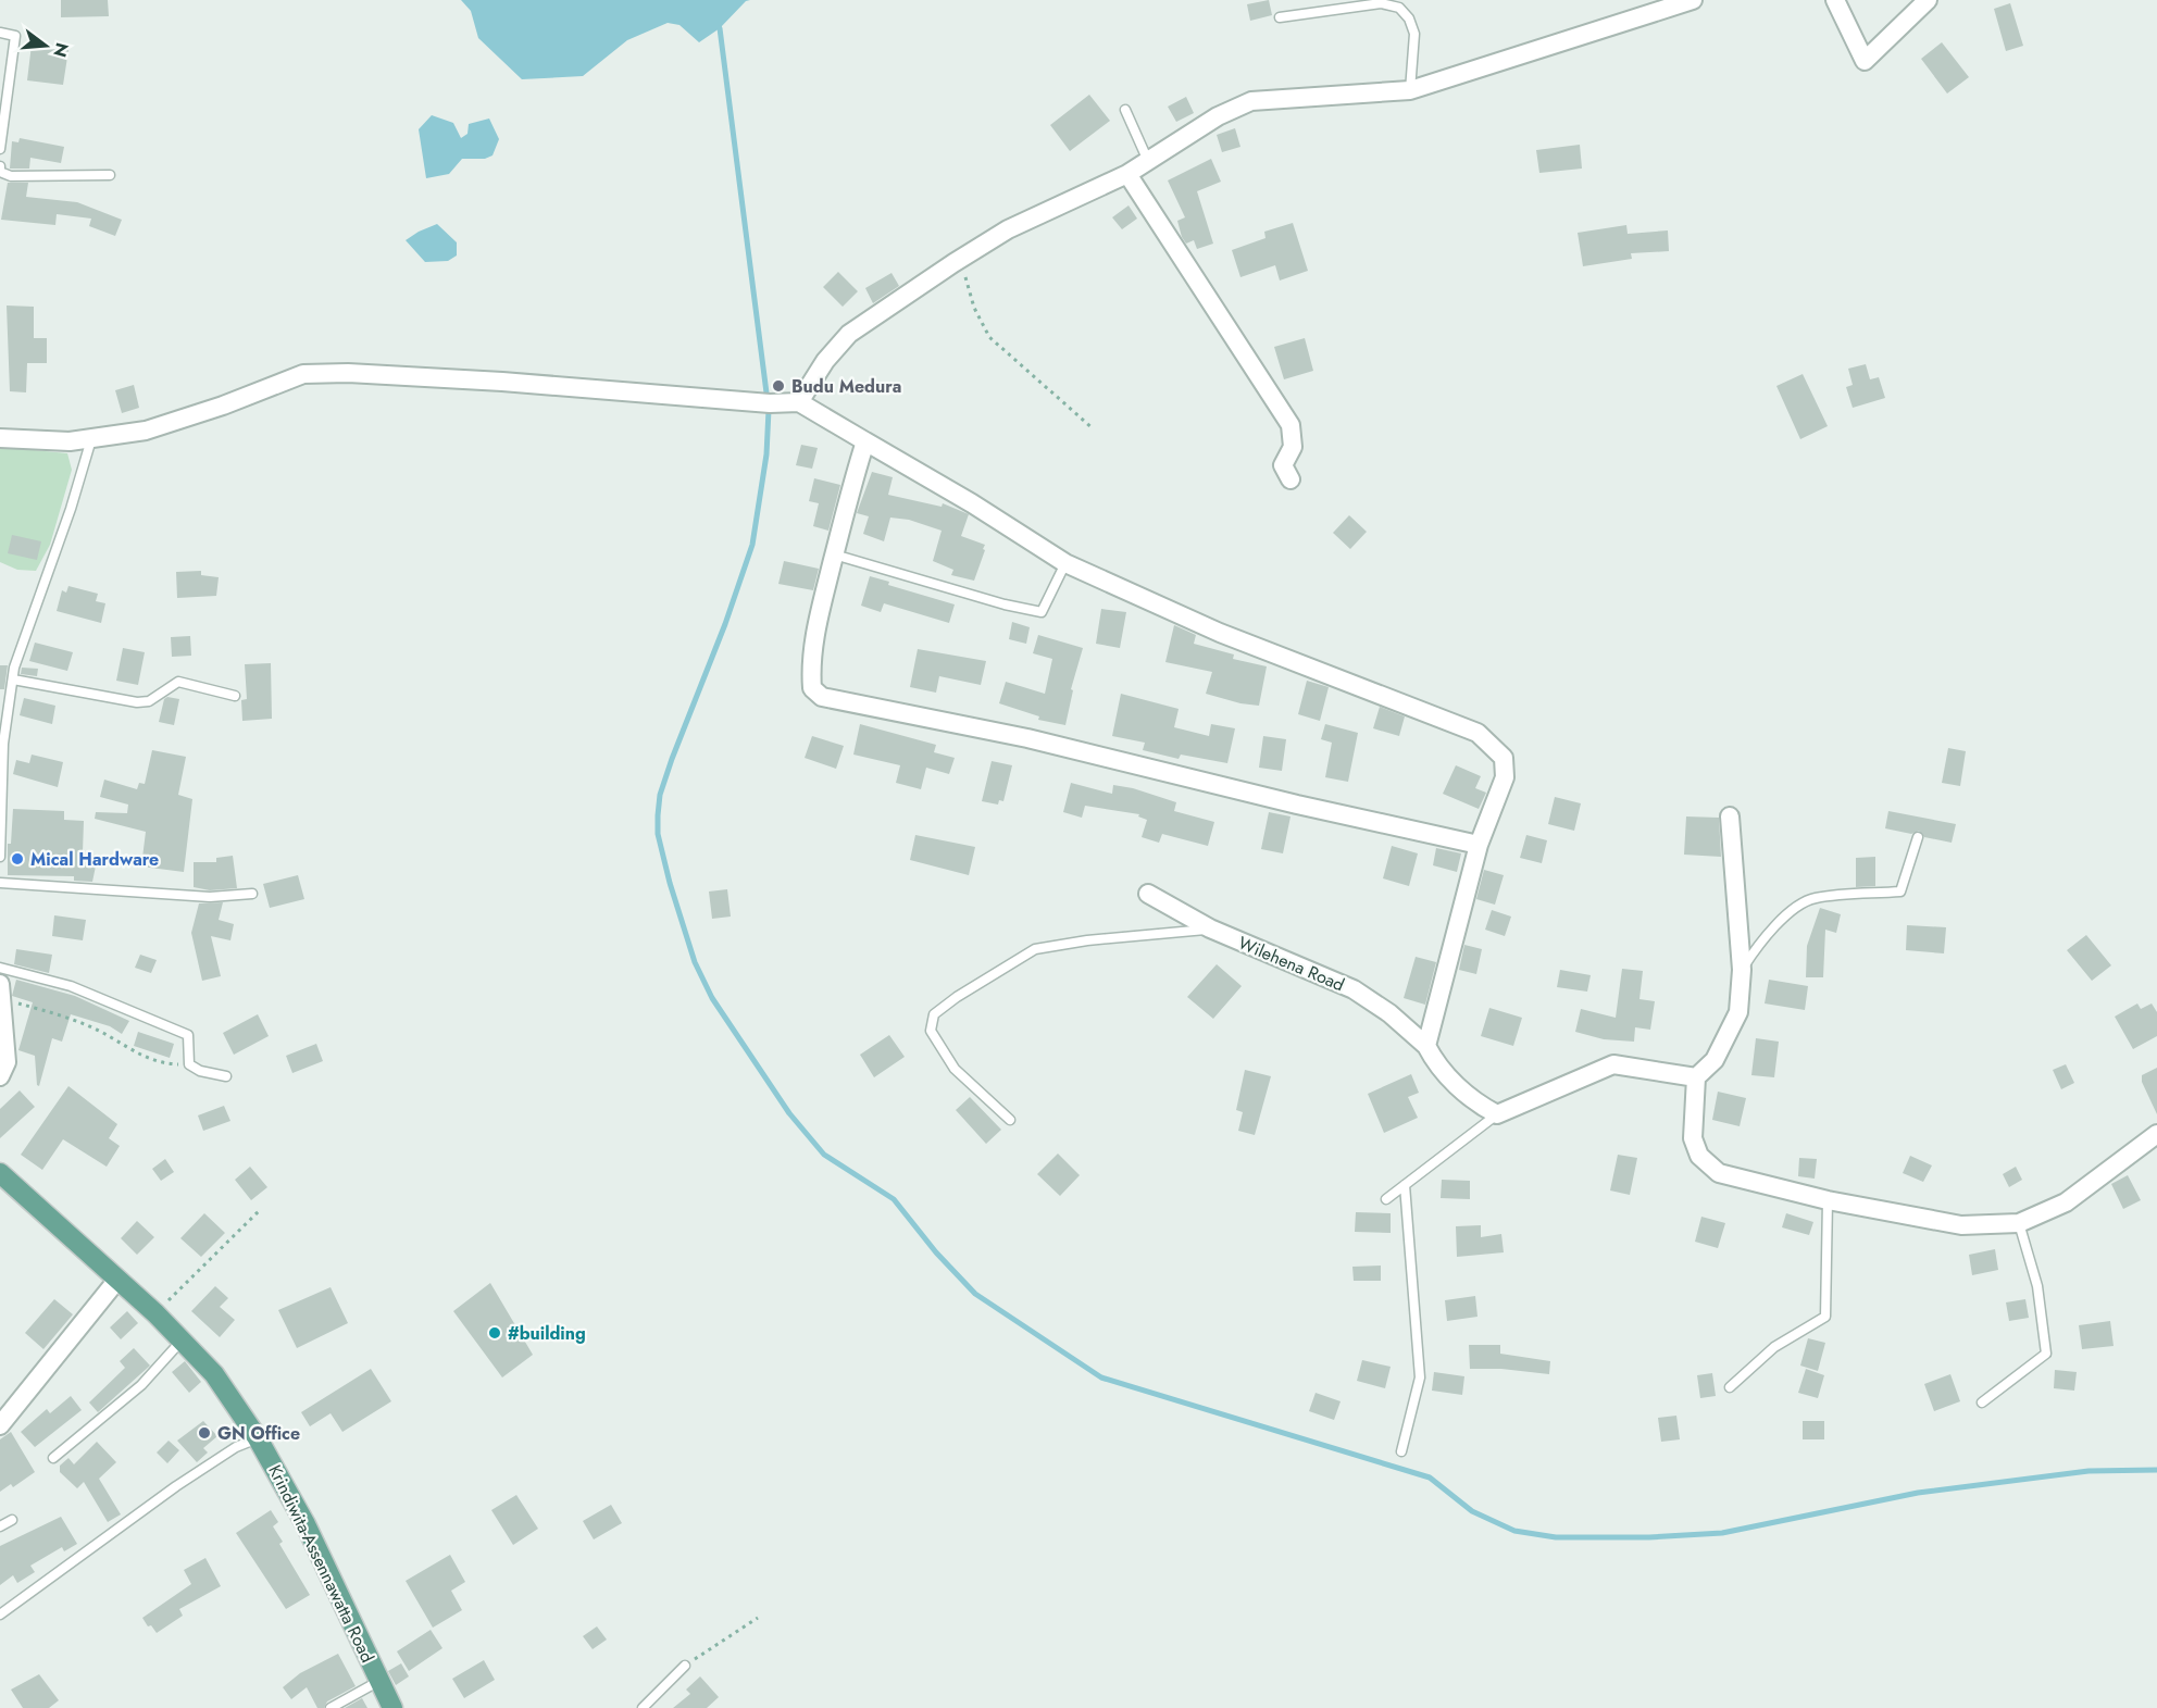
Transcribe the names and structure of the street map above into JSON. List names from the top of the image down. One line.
{"streets":{"main road":["Krindiwita-Assennawatta Road"],"street":["Wilehena Road"]},"places":["Budu Medura","Mical Hardware","#building","GN Office"],"north":"right"}
